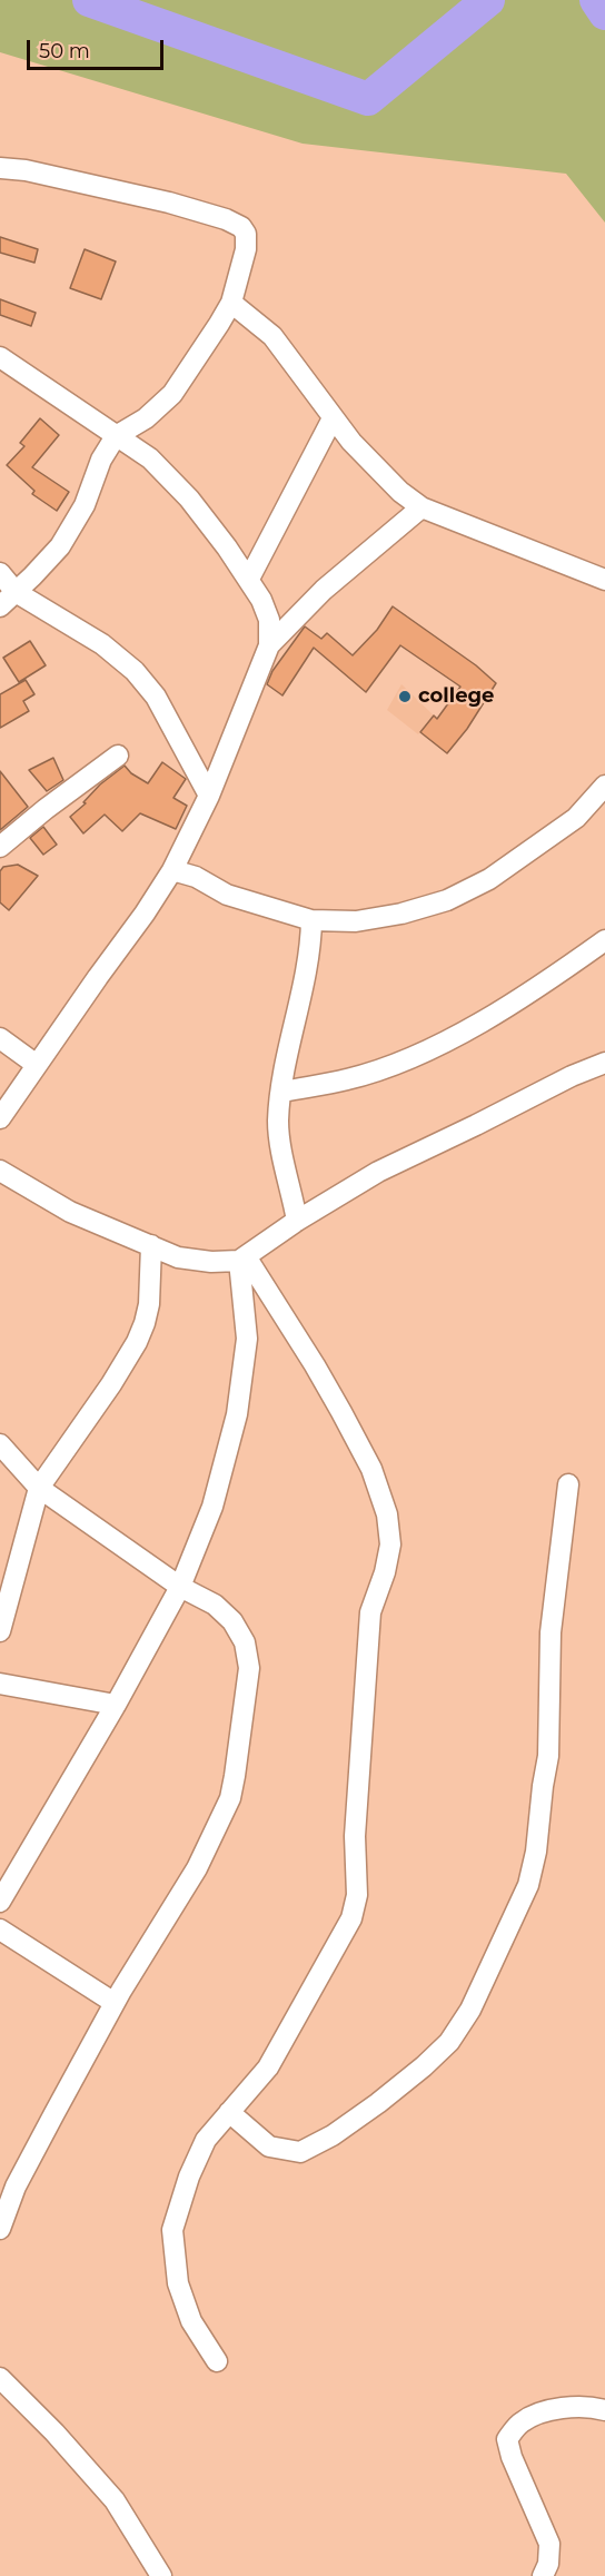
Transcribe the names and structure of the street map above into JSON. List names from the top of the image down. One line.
{"places":["college"],"scale_bar":"50 m"}
